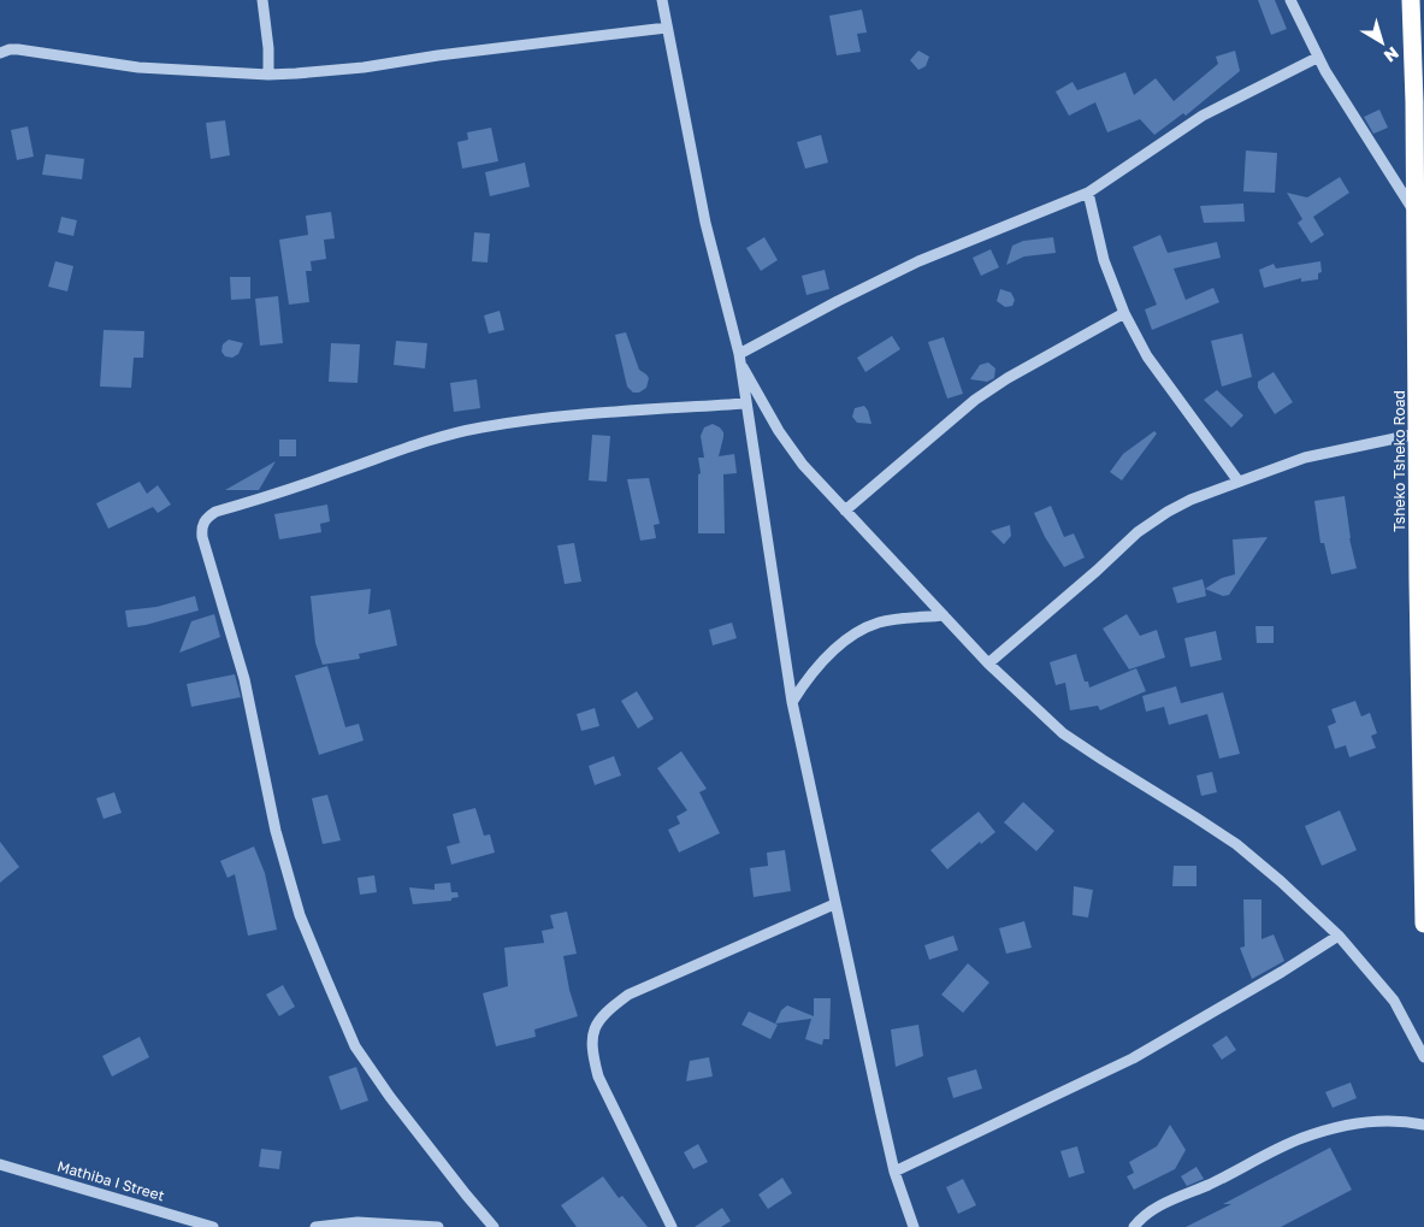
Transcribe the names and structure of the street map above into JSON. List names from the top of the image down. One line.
{"streets":{"highway":["Tsheko Tsheko Road"],"street":["Mathiba I Street"]},"north":"bottom right"}
